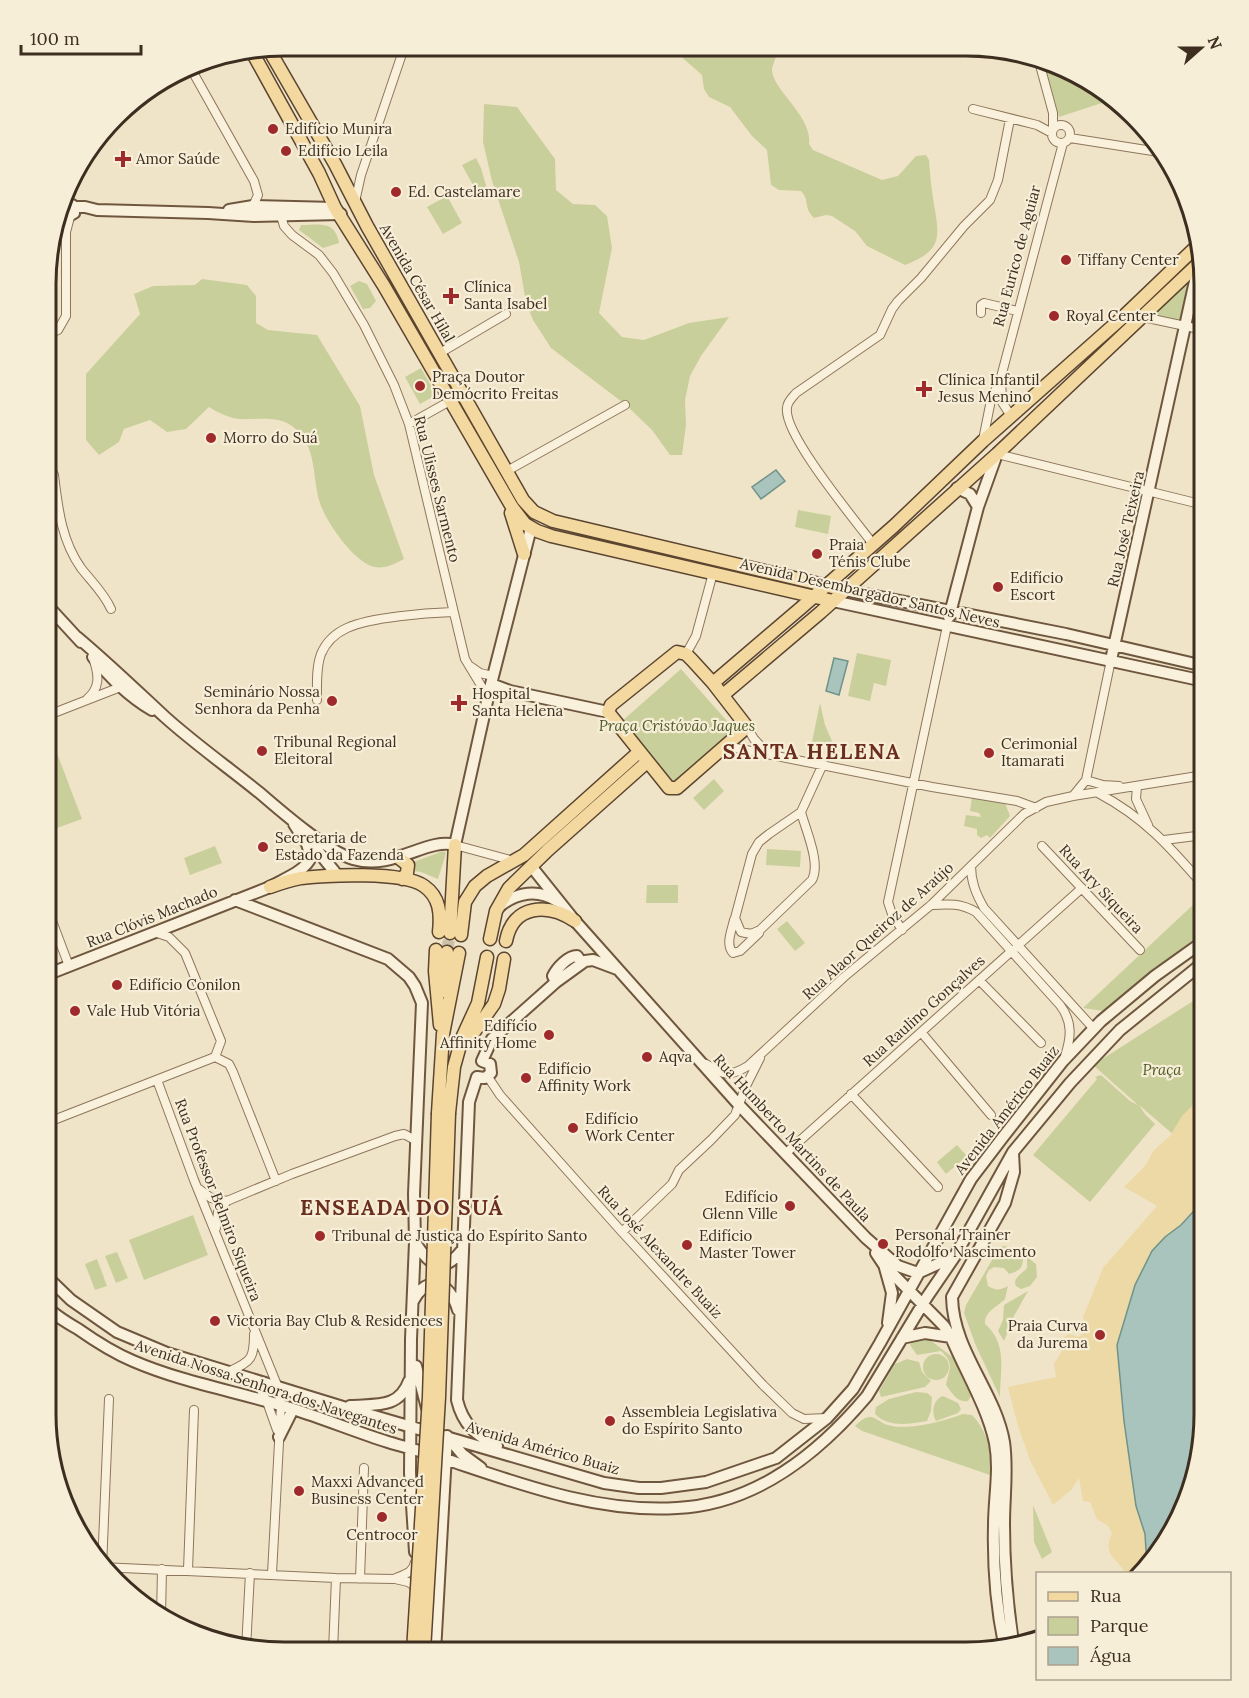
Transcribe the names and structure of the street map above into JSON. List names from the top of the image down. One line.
{"streets":{"main road":["Avenida César Hilal","Rua José Teixeira","Avenida Desembargador Santos Neves","Rua Clóvis Machado","Avenida Américo Buaiz","Rua Humberto Martins de Paula","Avenida Nossa Senhora dos Navegantes"],"street":["Rua Eurico de Aguiar","Rua Ulisses Sarmento","Rua Ary Siqueira","Rua Alaor Queiroz de Araújo","Rua Raulino Gonçalves","Rua Professor Belmiro Siqueira","Rua José Alexandre Buaiz"]},"crossings":[["Avenida César Hilal","Avenida Desembargador Santos Neves"],["Rua José Teixeira","Avenida Desembargador Santos Neves"],["Rua José Teixeira","Rua Alaor Queiroz de Araújo"],["Rua Ary Siqueira","Rua Raulino Gonçalves"],["Rua Alaor Queiroz de Araújo","Rua Humberto Martins de Paula"],["Rua Alaor Queiroz de Araújo","Rua José Alexandre Buaiz"],["Rua Raulino Gonçalves","Rua Humberto Martins de Paula"],["Avenida Américo Buaiz","Rua Humberto Martins de Paula"],["Avenida Américo Buaiz","Rua José Alexandre Buaiz"],["Avenida Américo Buaiz","Avenida Nossa Senhora dos Navegantes"],["Rua Professor Belmiro Siqueira","Avenida Nossa Senhora dos Navegantes"]],"districts":["SANTA HELENA","ENSEADA DO SUÁ"],"parks":["Praça Cristóvão Jaques","Praça"],"places":{"other":["Edifício Munira","Edifício Leila","Ed. Castelamare","Tiffany Center","Royal Center","Praça Doutor Demócrito Freitas","Morro do Suá","Praia Ténis Clube","Edifício Escort","Seminário Nossa Senhora da Penha","Tribunal Regional Eleitoral","Cerimonial Itamarati","Secretaria de Estado da Fazenda","Edifício Conilon","Vale Hub Vitória","Edifício Affinity Home","Aqva","Edifício Affinity Work","Edifício Work Center","Edifício Glenn Ville","Tribunal de Justiça do Espírito Santo","Personal Trainer Rodolfo Nascimento","Edifício Master Tower","Victoria Bay Club & Residences","Praia Curva da Jurema","Assembleia Legislativa do Espírito Santo","Maxxi Advanced Business Center","Centrocor"],"health":["Amor Saúde","Clínica Santa Isabel","Clínica Infantil Jesus Menino","Hospital Santa Helena"]},"legend":["Rua","Parque","Água"],"scale_bar":"100 m","north":"right"}
